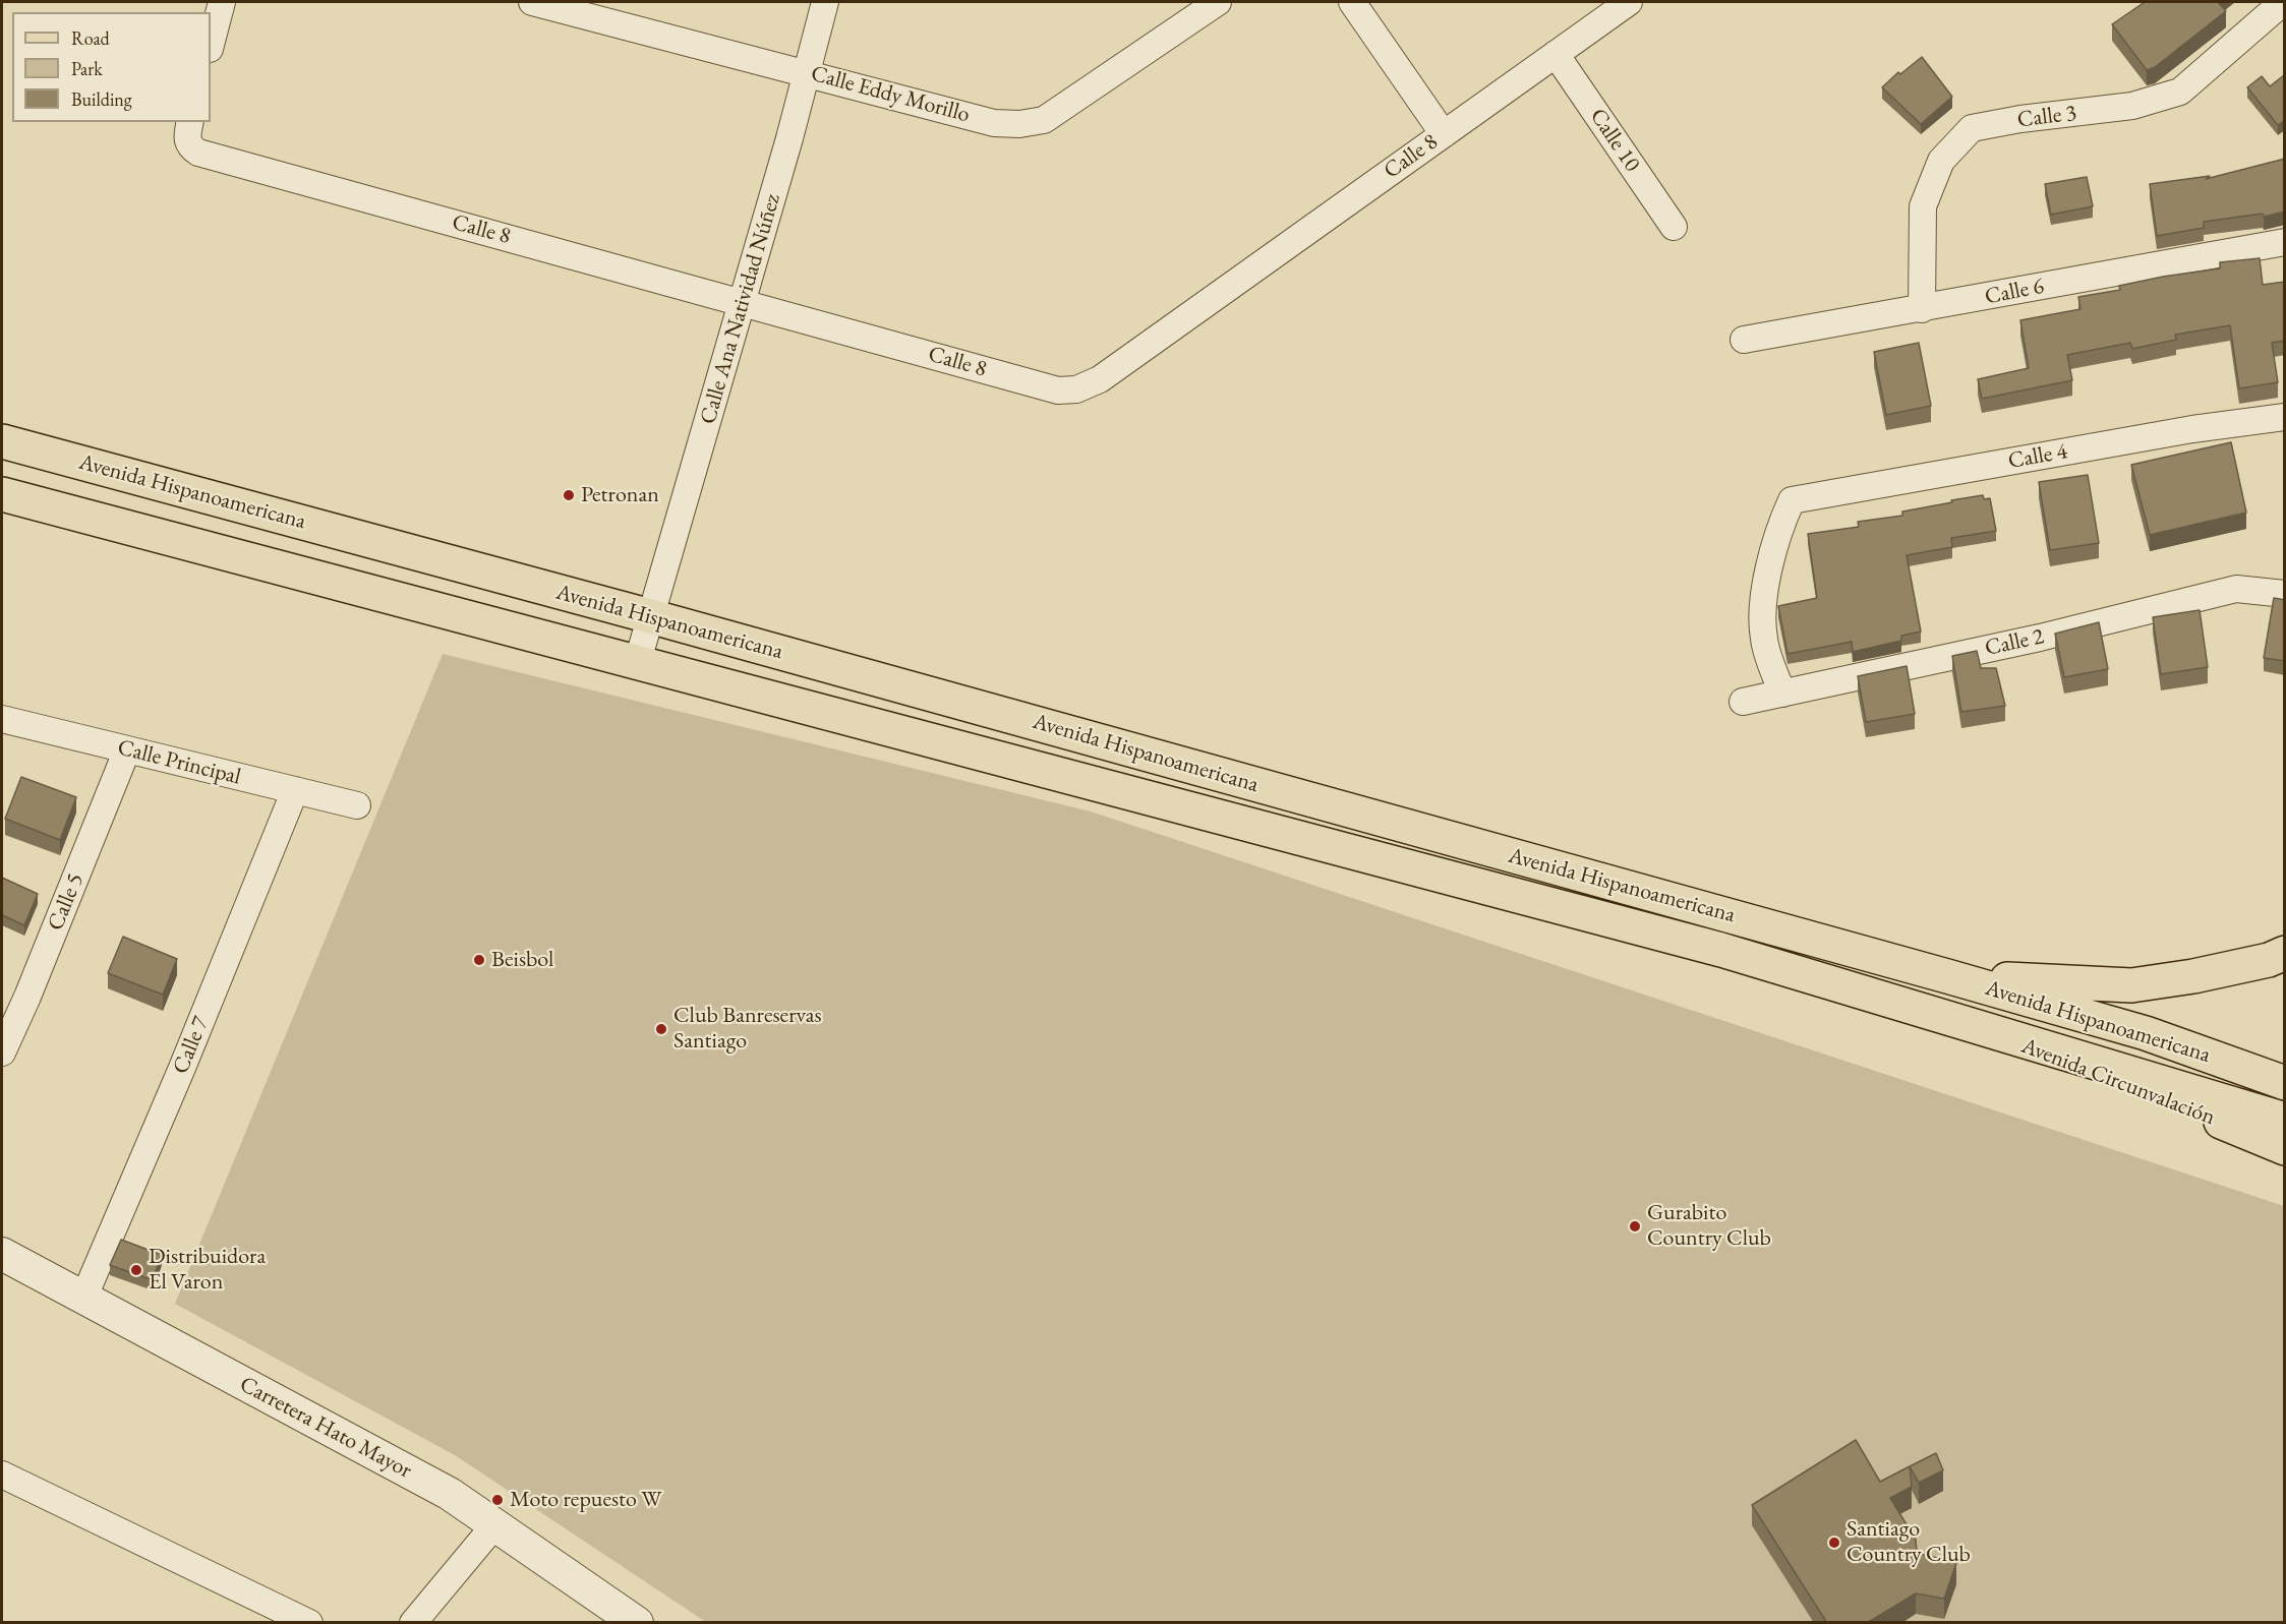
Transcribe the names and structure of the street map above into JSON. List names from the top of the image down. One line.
{"streets":{"main road":["Avenida Hispanoamericana","Avenida Circunvalación"],"street":["Calle Eddy Morillo","Calle 3","Calle 10","Calle 8","Calle 6","Calle Ana Natividad Núñez","Calle 4","Calle 2","Calle Principal","Calle 5","Calle 7","Carretera Hato Mayor"]},"crossings":[["Calle Eddy Morillo","Calle Ana Natividad Núñez"],["Calle 3","Calle 6"],["Calle 10","Calle 8"],["Calle 8","Calle Ana Natividad Núñez"],["Calle Ana Natividad Núñez","Avenida Hispanoamericana"],["Calle 4","Calle 2"],["Avenida Hispanoamericana","Avenida Circunvalación"],["Calle Principal","Calle 5"],["Calle Principal","Calle 7"],["Calle 7","Carretera Hato Mayor"]],"places":["Petronan","Beisbol","Club Banreservas Santiago","Gurabito Country Club","Distribuidora El Varon","Moto repuesto W","Santiago Country Club"],"legend":["Road","Park","Building"]}
